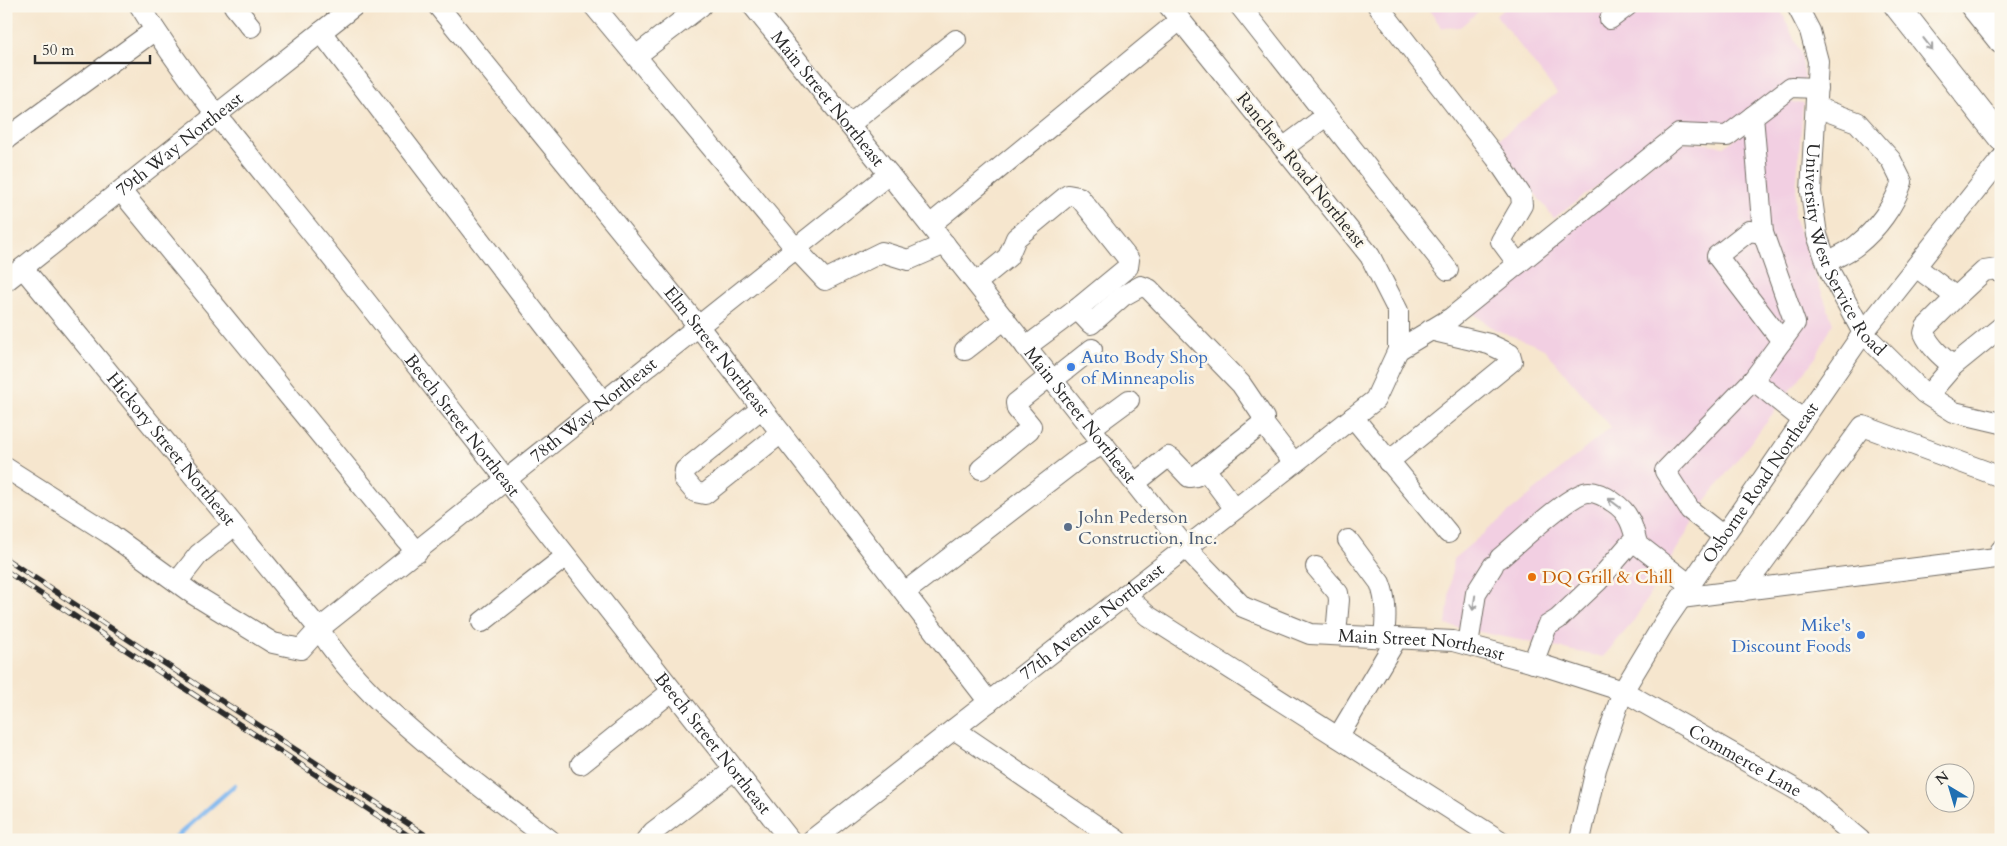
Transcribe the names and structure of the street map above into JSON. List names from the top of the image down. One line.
{"streets":{"street":["Main Street Northeast","79th Way Northeast","Ranchers Road Northeast","University West Service Road","Elm Street Northeast","78th Way Northeast","Beech Street Northeast","Hickory Street Northeast","Osborne Road Northeast","77th Avenue Northeast","Commerce Lane"]},"crossings":[["Main Street Northeast","78th Way Northeast"],["Main Street Northeast","Osborne Road Northeast"],["Main Street Northeast","77th Avenue Northeast"],["Main Street Northeast","Commerce Lane"],["79th Way Northeast","Beech Street Northeast"],["79th Way Northeast","Hickory Street Northeast"],["Ranchers Road Northeast","77th Avenue Northeast"],["University West Service Road","Osborne Road Northeast"],["Elm Street Northeast","78th Way Northeast"],["Elm Street Northeast","77th Avenue Northeast"],["78th Way Northeast","Beech Street Northeast"],["78th Way Northeast","Hickory Street Northeast"],["Osborne Road Northeast","Commerce Lane"]],"places":["Auto Body Shop of Minneapolis","John Pederson Construction, Inc.","DQ Grill & Chill","Mike's Discount Foods"],"scale_bar":"50 m","north":"top left"}
